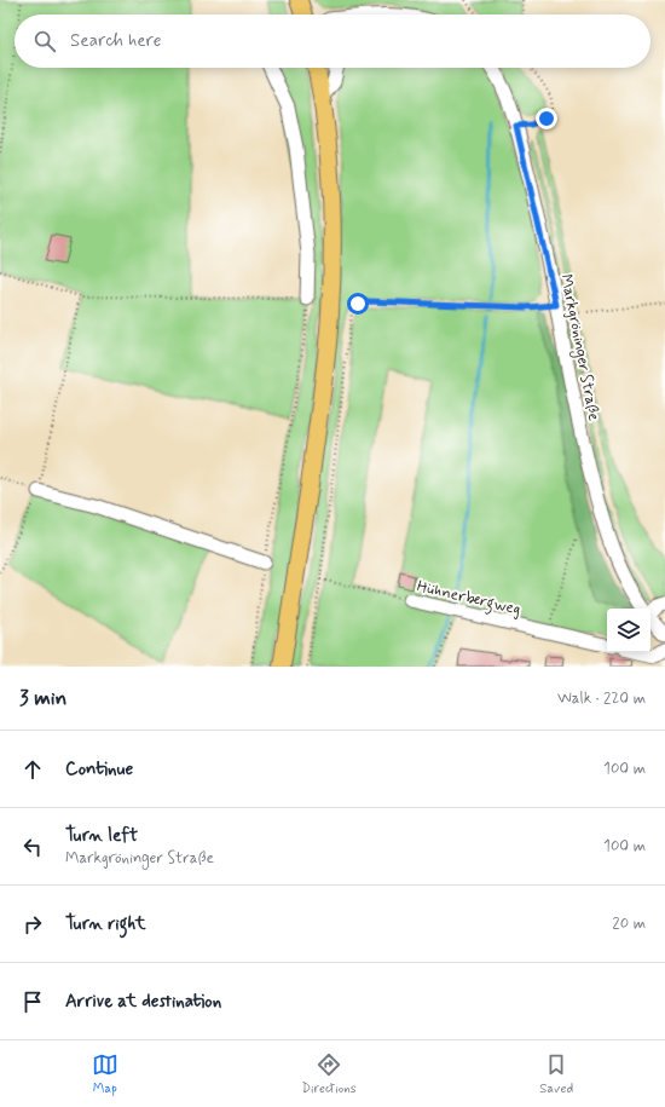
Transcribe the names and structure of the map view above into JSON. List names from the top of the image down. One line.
{"streets":{"street":["Markgröninger Straße","Hühnerbergweg"]},"page":{"search":"Search here","heading":["3 min","Walk · 220 m"],"list":[["Continue","100 m"],["Turn left","Markgröninger Straße","100 m"],["Turn right","20 m"],"Arrive at destination"],"nav":["Map","Directions","Saved"]}}
